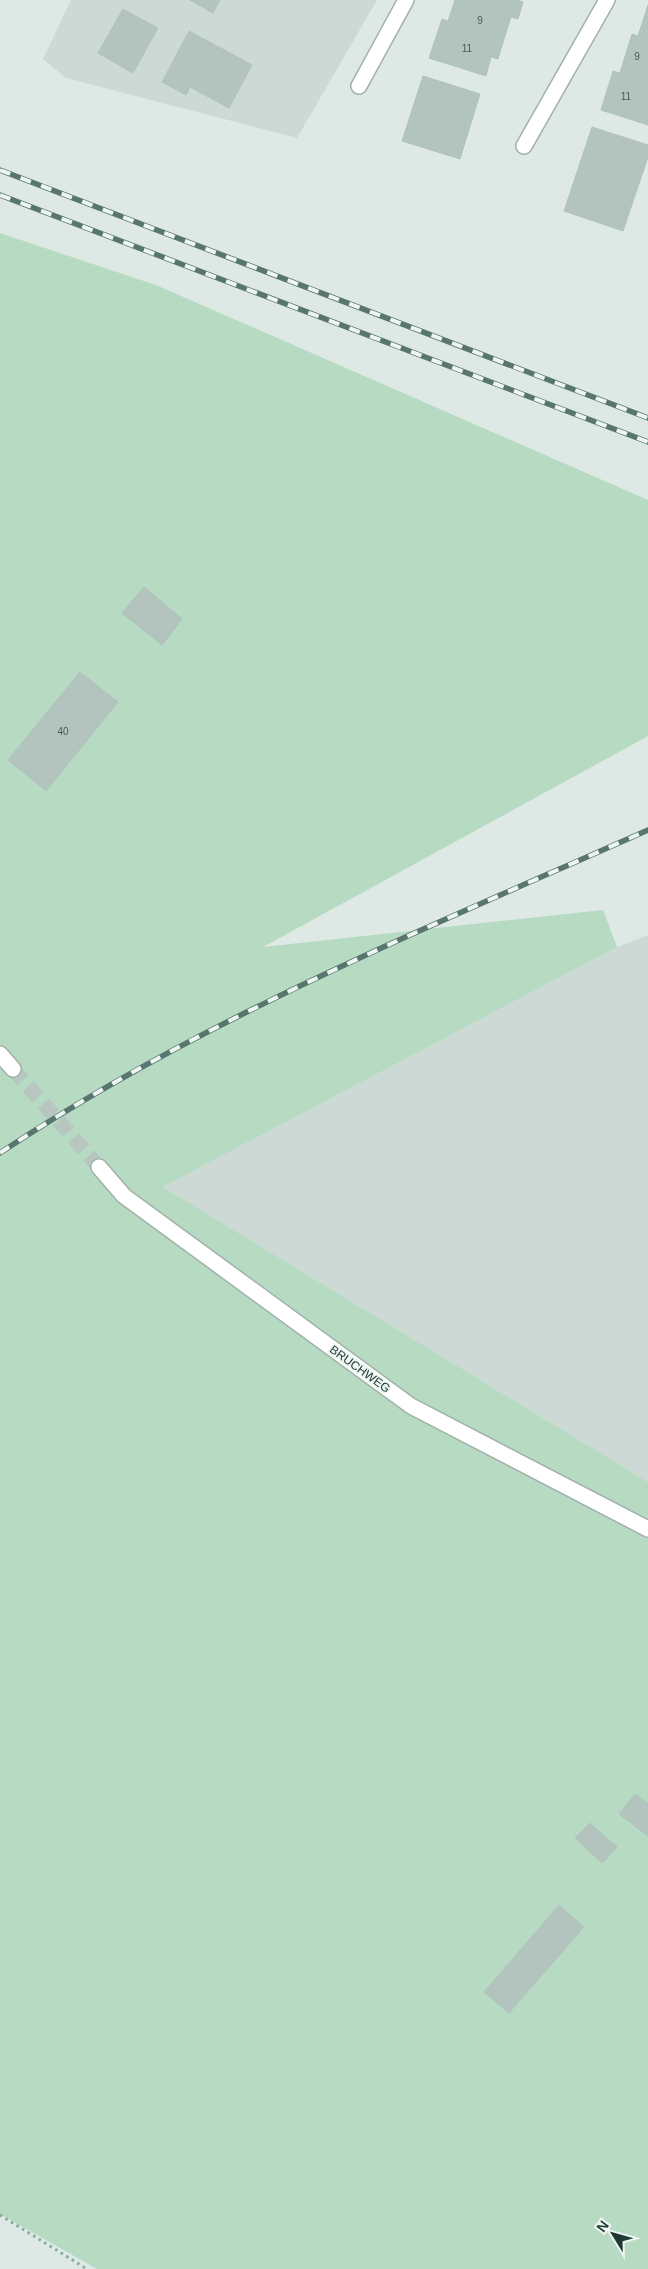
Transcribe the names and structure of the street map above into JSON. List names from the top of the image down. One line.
{"streets":{"street":["BRUCHWEG"]},"house_numbers":["9","11","9","11","40"],"north":"top left"}
